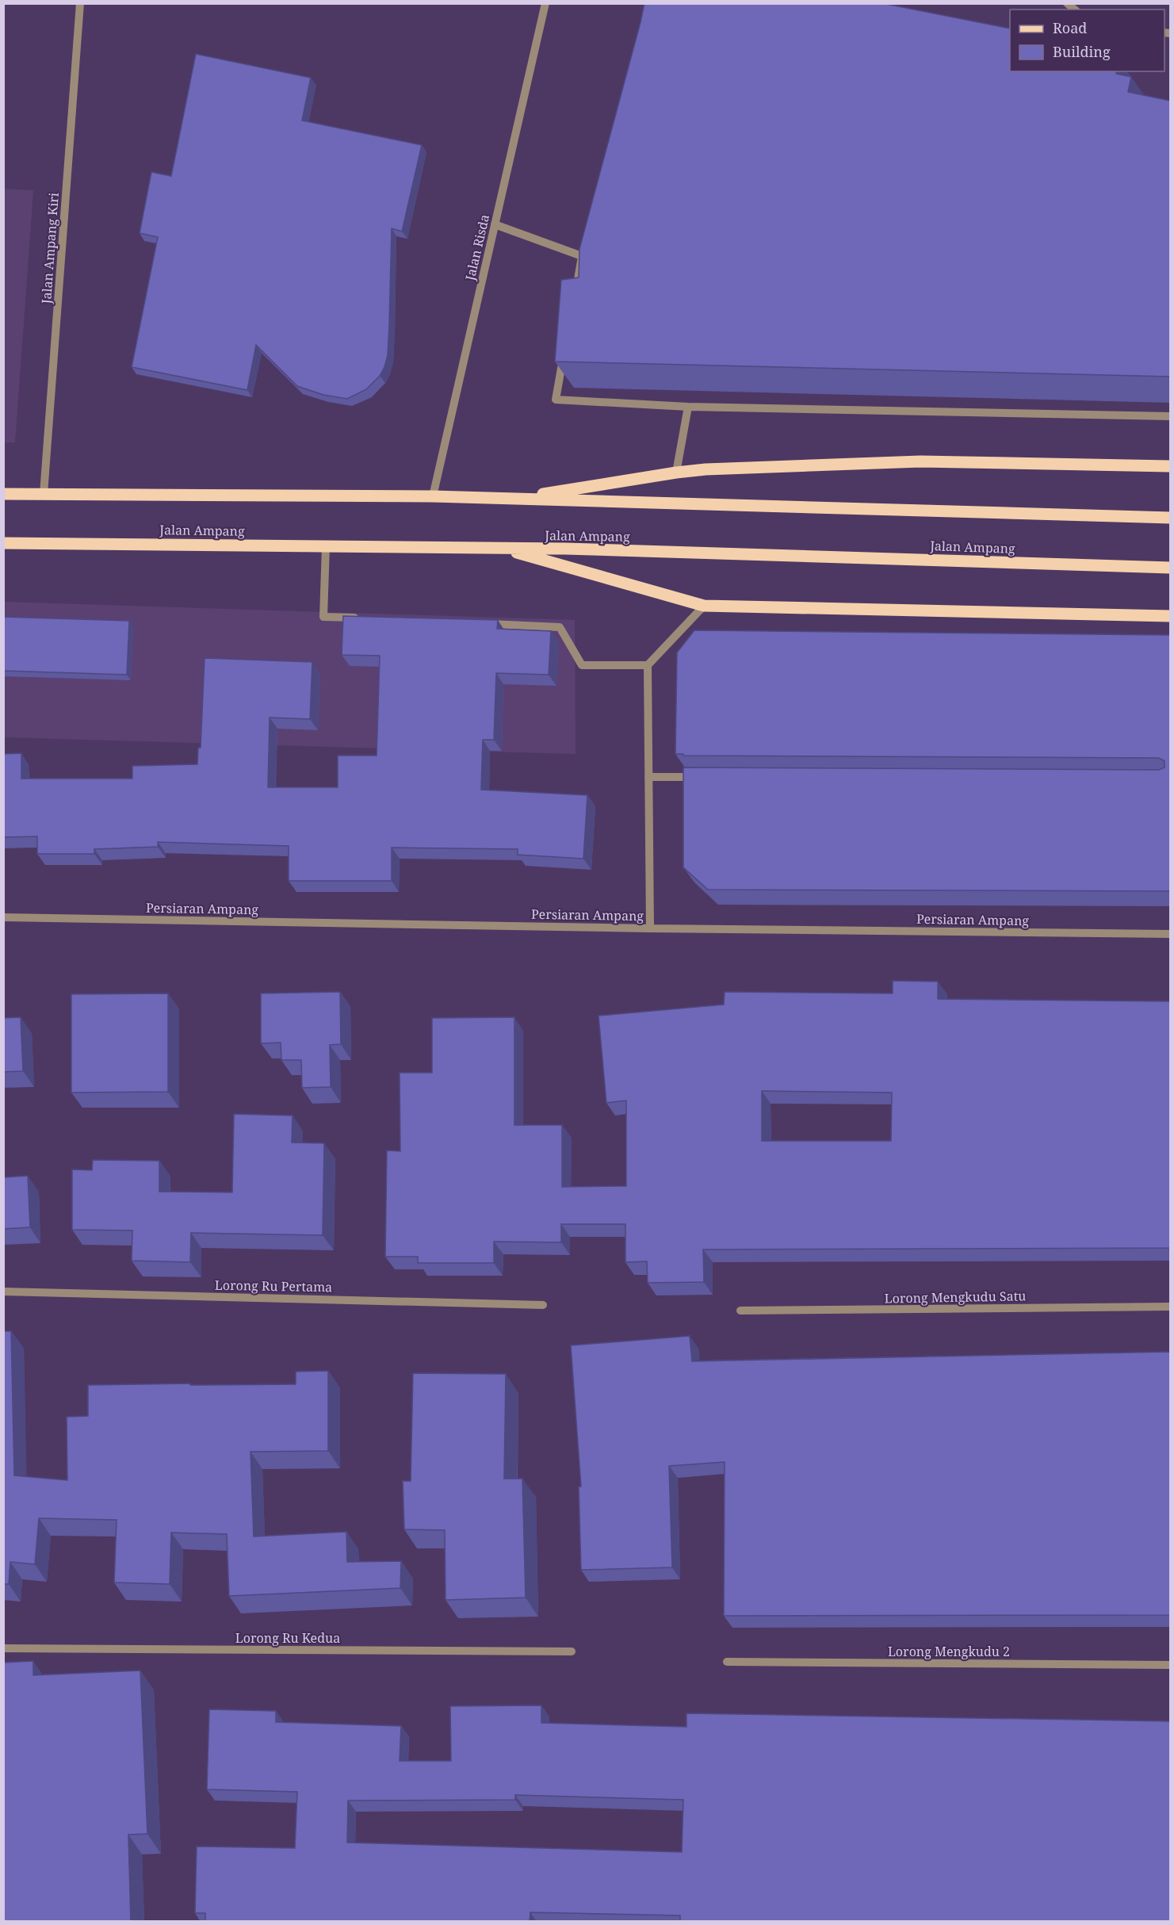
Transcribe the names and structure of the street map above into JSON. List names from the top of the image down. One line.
{"streets":{"main road":["Jalan Ampang"],"street":["Jalan Risda","Jalan Ampang Kiri","Persiaran Ampang","Lorong Ru Pertama","Lorong Mengkudu Satu","Lorong Ru Kedua","Lorong Mengkudu 2"]},"legend":["Road","Building"]}
